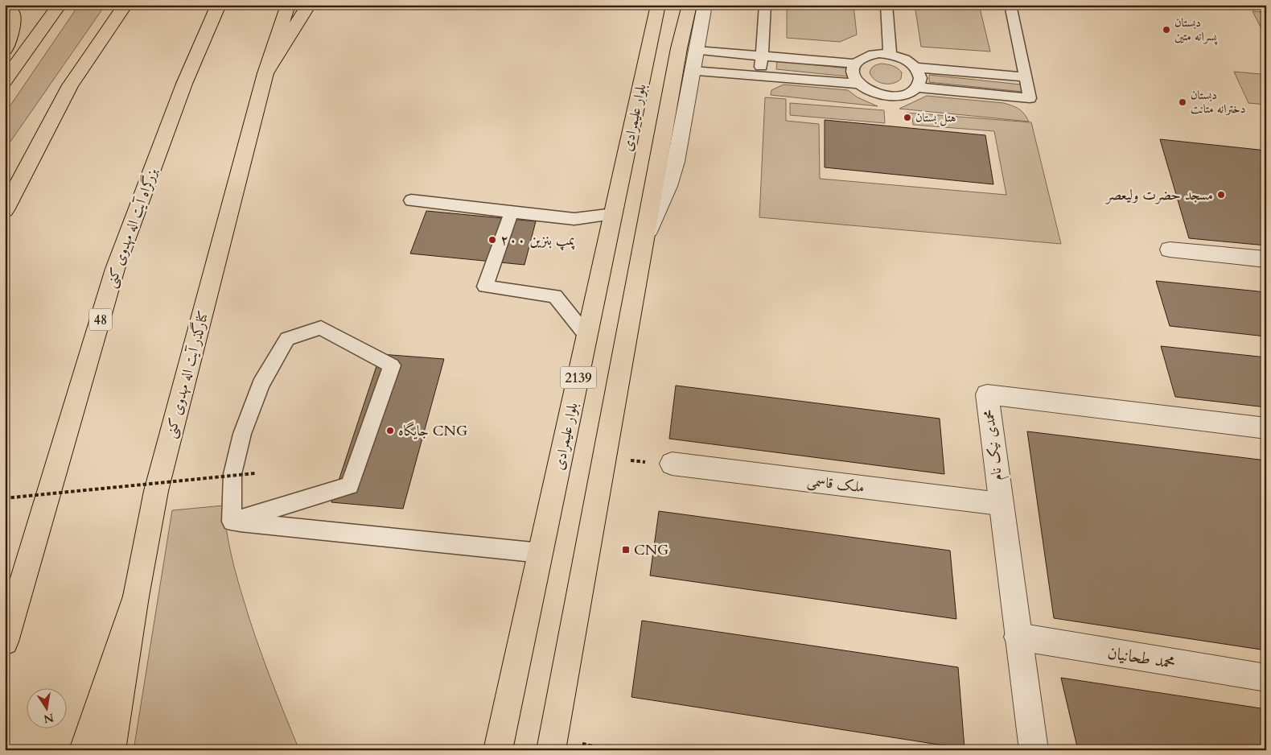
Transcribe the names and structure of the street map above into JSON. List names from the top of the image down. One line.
{"streets":{"main road":["بلوار علیمرادی","بزرگراه آیت اله مهدوی کنی","48","کنارگذر آیت اله مهدوی کنی","2139"],"street":["محمدی نیک نام","ملک قاسمی","محمد طحانیان"]},"crossings":[["محمدی نیک نام","ملک قاسمی"],["محمدی نیک نام","محمد طحانیان"]],"places":{"other":["دبستان پسرانه متین","دبستان دخترانه متانت","هتل بستان","مسجد حضرت ولیعصر","پمپ بنزین ۲۰۰","جایگاه CNG"],"transit":["CNG"]},"north":"bottom"}
